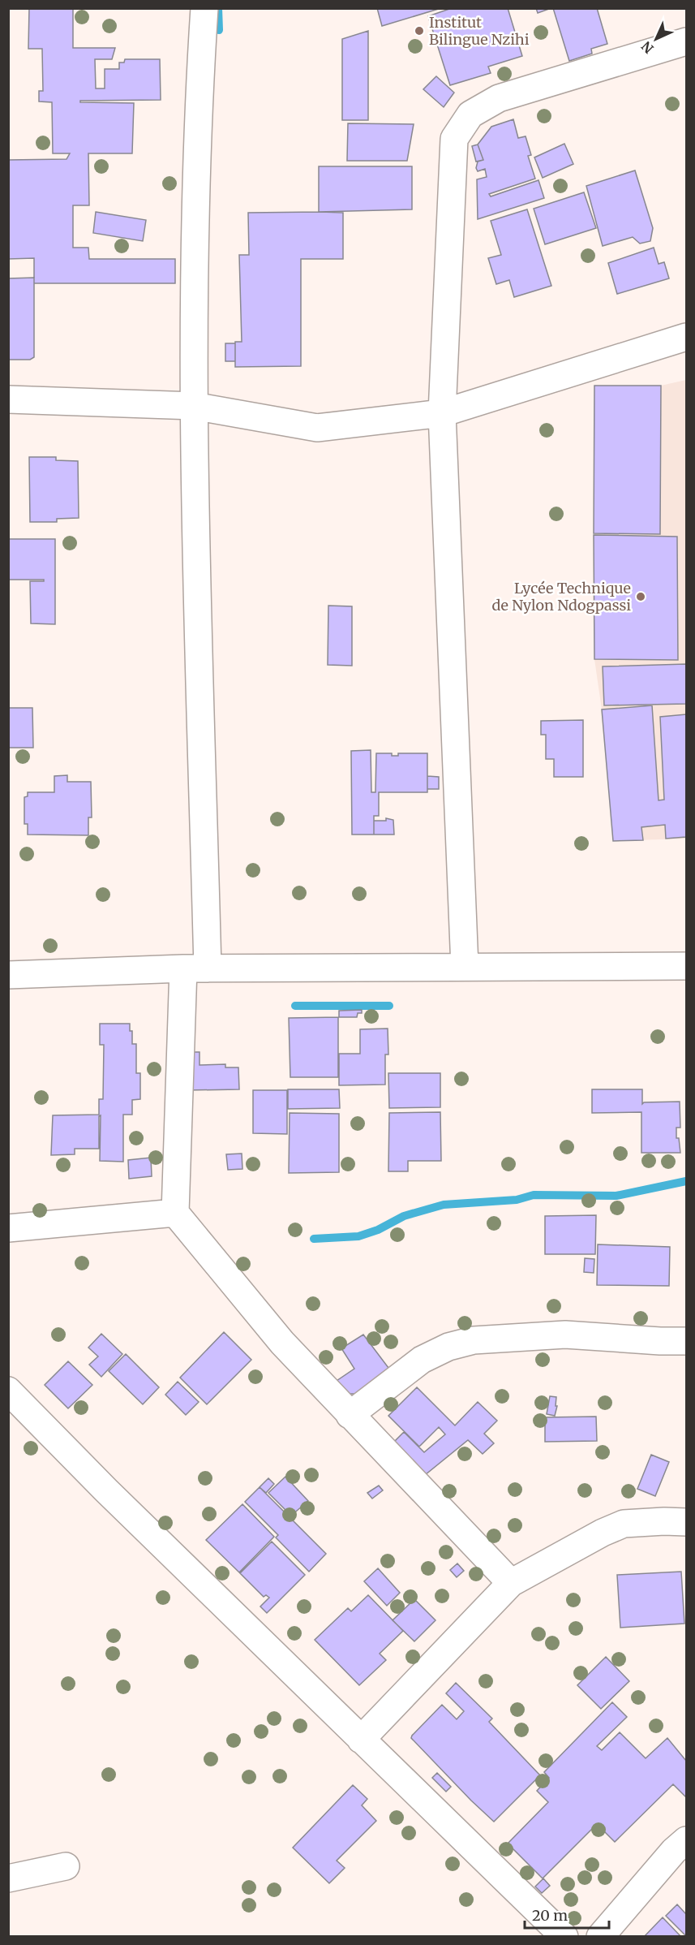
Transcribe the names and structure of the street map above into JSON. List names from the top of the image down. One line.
{"places":["Institut Bilingue Nzihi","Lycée Technique de Nylon Ndogpassi"],"scale_bar":"20 m","north":"bottom left"}
